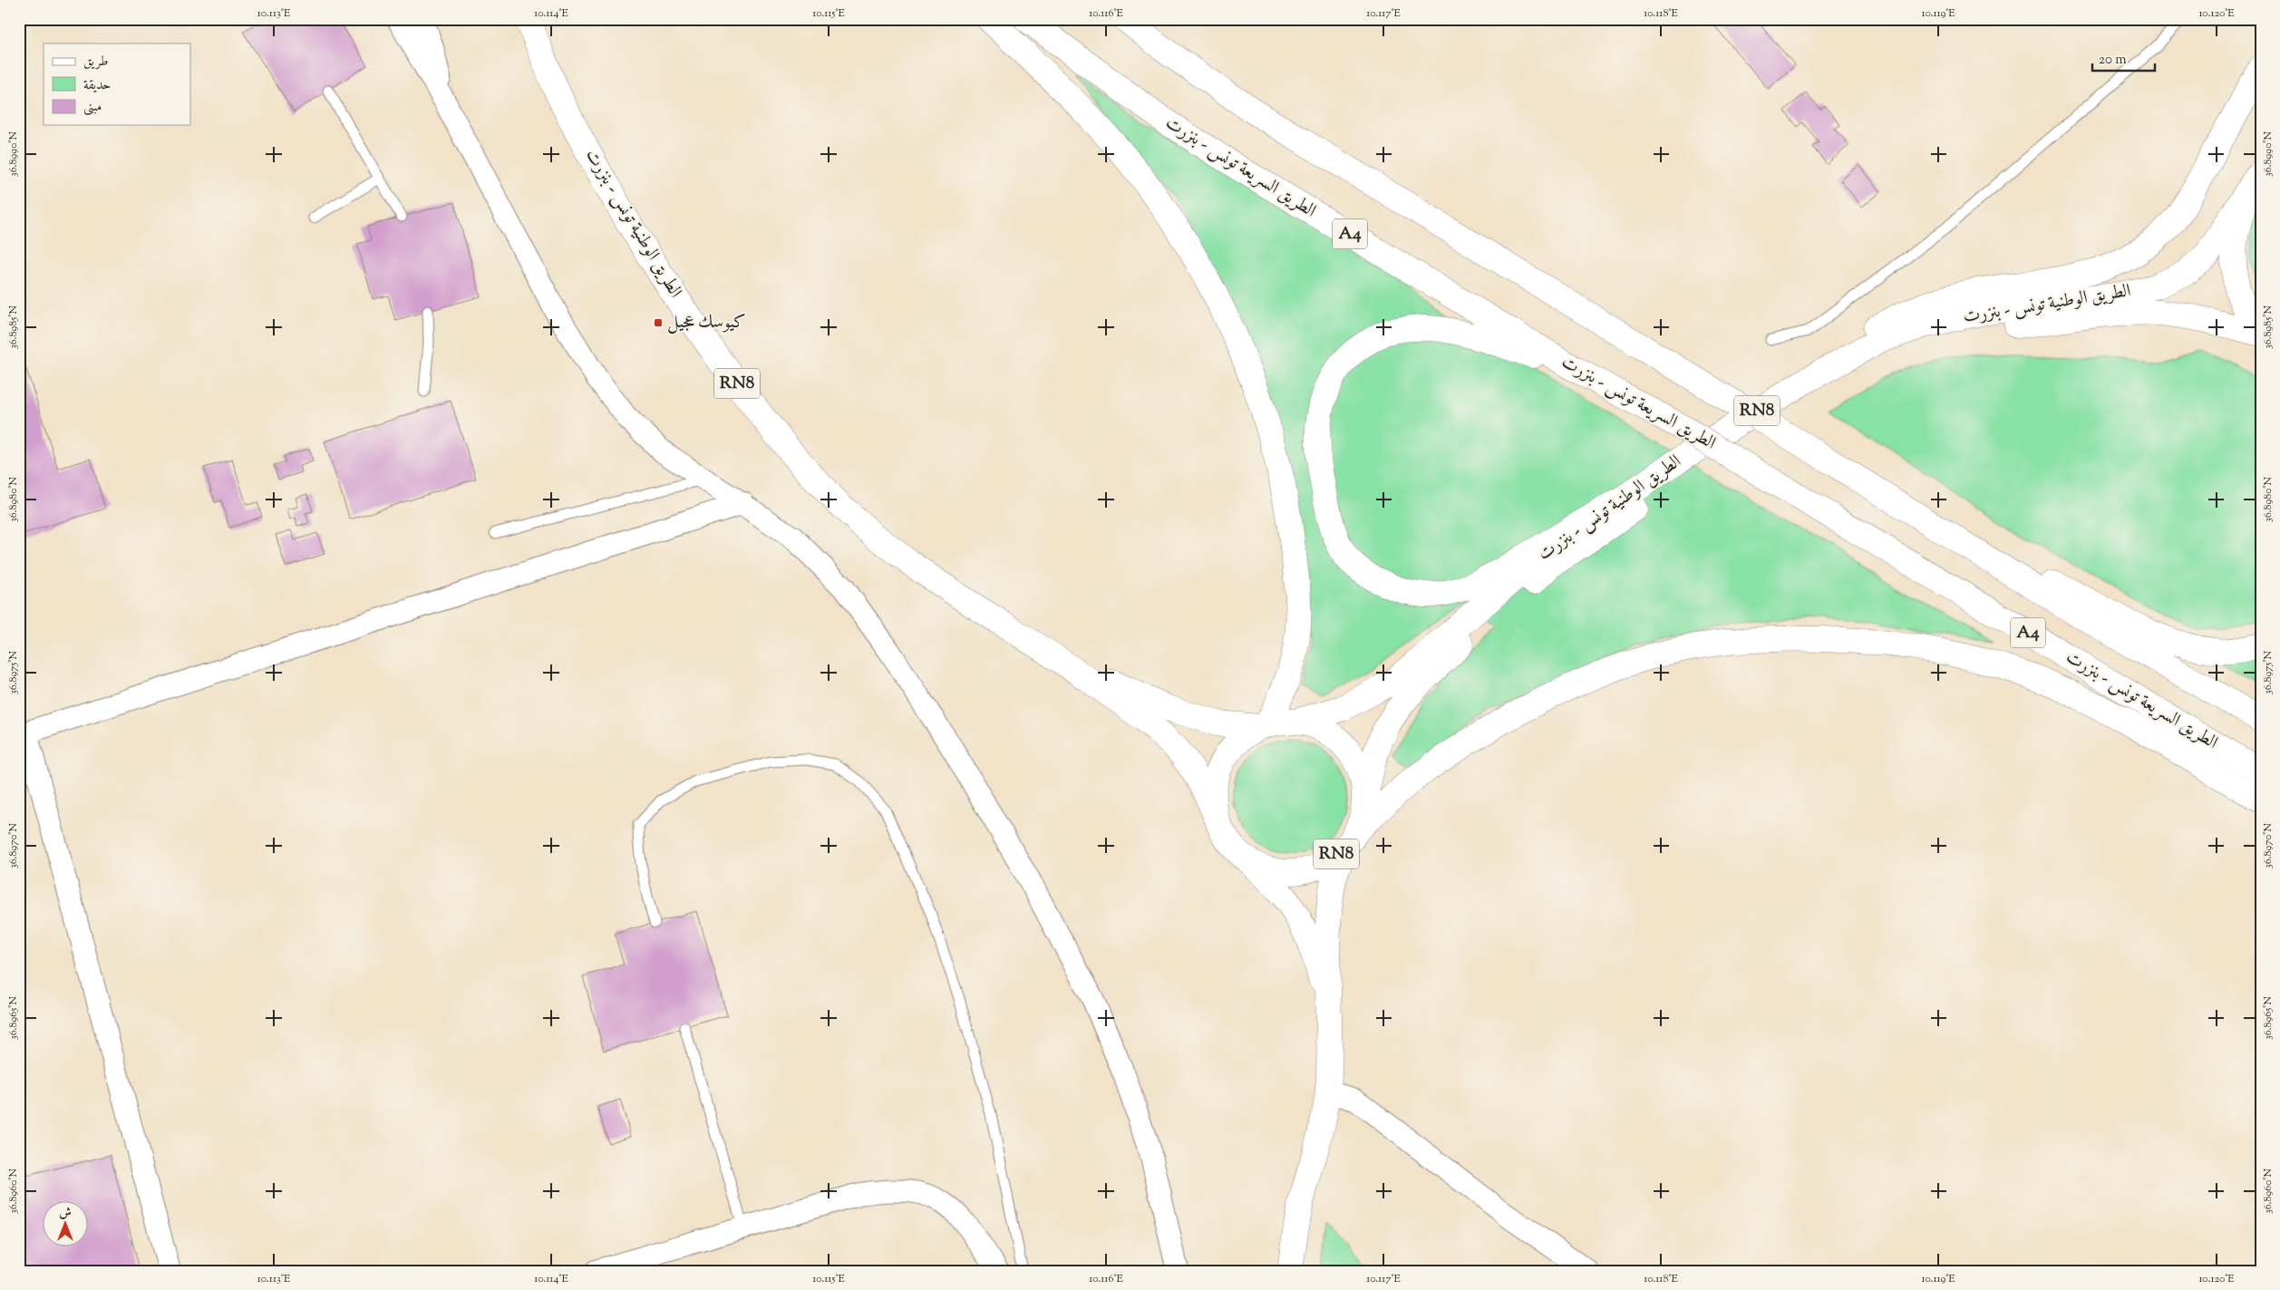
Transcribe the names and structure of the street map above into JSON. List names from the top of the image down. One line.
{"streets":{"main road":["الطريق السريعة تونس - بنزرت","الطريق الوطنية تونس - بنزرت","A4","RN8"]},"crossings":[["الطريق الوطنية تونس - بنزرت","RN8"]],"places":{"transit":["كيوسك عجيل"]},"legend":["طريق","حديقة","مبنى"],"scale_bar":"20 m","north":"top","coordinates":["10.113°E","10.114°E","10.115°E","10.116°E","10.117°E","10.118°E","10.119°E","10.120°E","36.8990°N","36.8985°N","36.8980°N","36.8975°N","36.8970°N","36.8965°N","36.8960°N"]}
